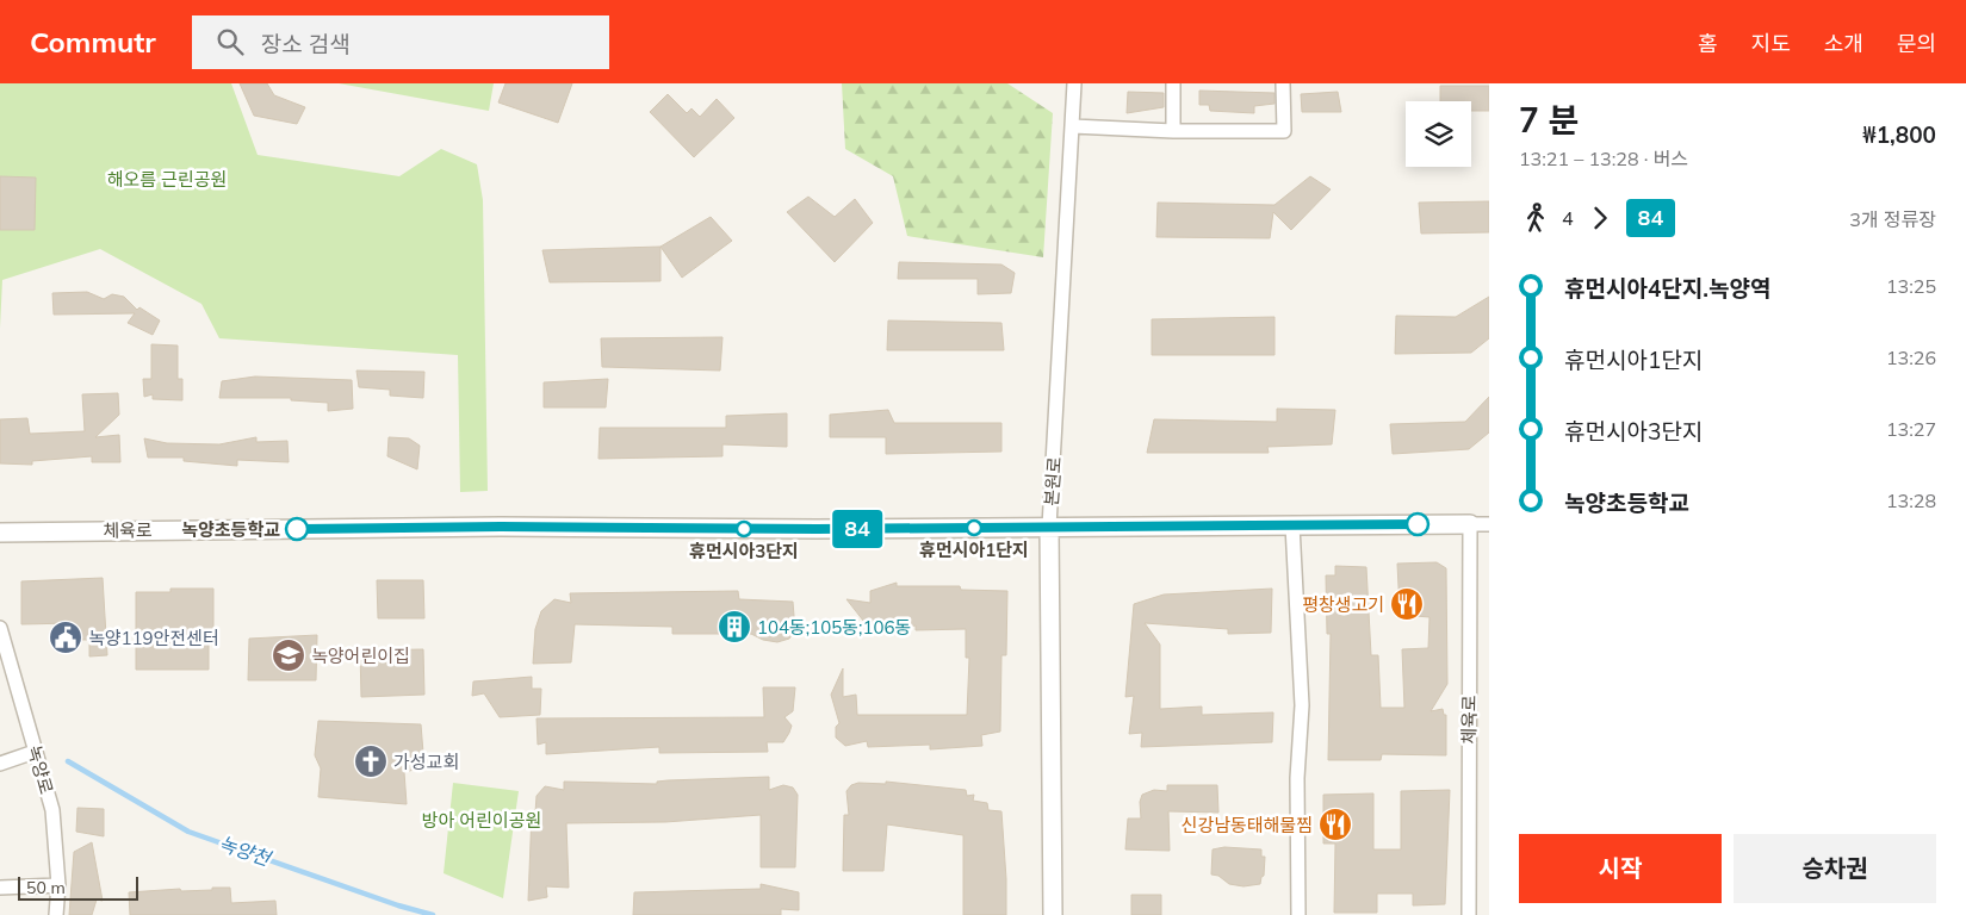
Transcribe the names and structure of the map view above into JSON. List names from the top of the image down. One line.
{"streets":{"street":["본원로","체육로","녹양로"]},"crossings":[["본원로","체육로"]],"water":["녹양천"],"parks":["해오름 근린공원","방아 어린이공원"],"places":{"other":["휴먼시아1단지","녹양초등학교","휴먼시아3단지"],"restaurant":["평창생고기","신강남동태해물찜"],"building":["104동;105동;106동"],"public building":["녹양119안전센터"],"school or university":["녹양어린이집"],"church":["가성교회"]},"lines":["bus line 84"],"scale_bar":"50 m","page":{"header":"Commutr","search":"장소 검색","nav":["홈","지도","소개","문의"],"on_map":"84","heading":["7 분","13:21 – 13:28 · 버스","₩1,800"],"legs":["4","84","3개 정류장"],"list":[{"name":"휴먼시아4단지.녹양역","value":"13:25"},{"name":"휴먼시아1단지","value":"13:26"},{"name":"휴먼시아3단지","value":"13:27"},{"name":"녹양초등학교","value":"13:28"}],"buttons":["시작","승차권"],"scale":"50 m"}}
